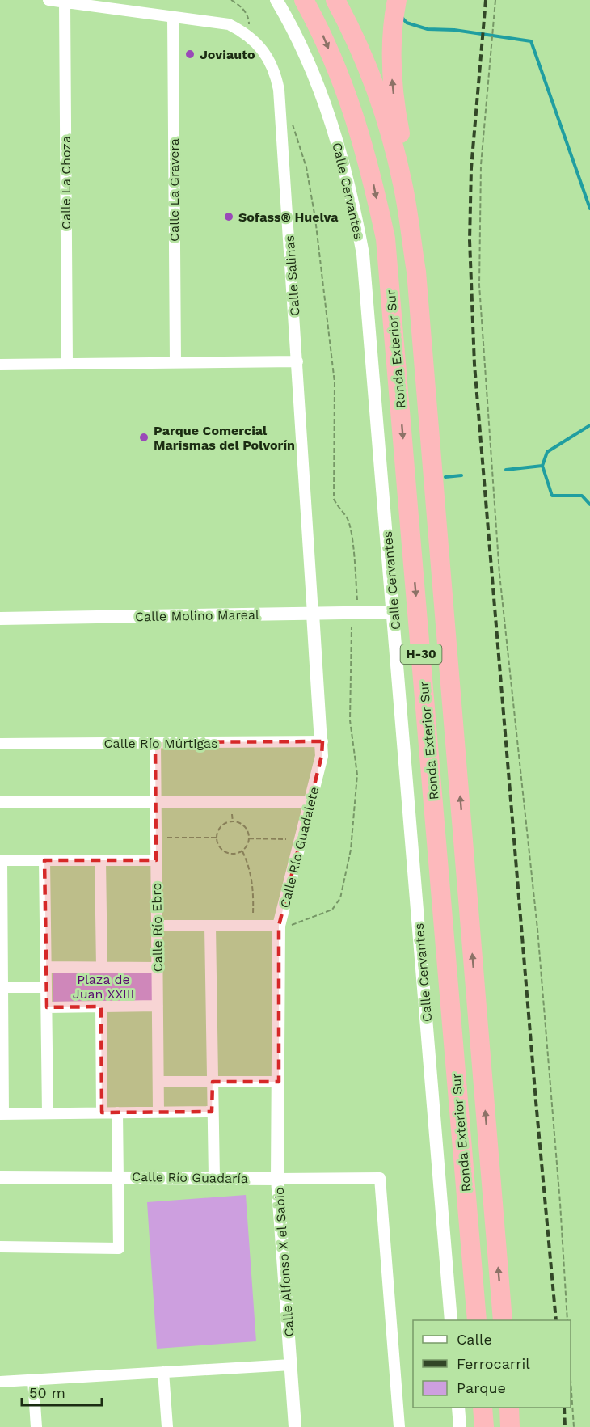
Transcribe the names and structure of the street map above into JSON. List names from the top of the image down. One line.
{"streets":{"highway":["Ronda Exterior Sur","H-30"],"street":["Calle La Choza","Calle La Gravera","Calle Cervantes","Calle Salinas","Calle Molino Mareal","Calle Río Múrtigas","Calle Río Guadalete","Calle Río Ebro","Calle Río Guadaría","Calle Alfonso X el Sabio"]},"crossings":[["Calle La Choza","Calle Salinas"],["Calle La Gravera","Calle Salinas"],["Calle Cervantes","Calle Molino Mareal"],["Calle Salinas","Calle Molino Mareal"],["Calle Salinas","Calle Río Guadalete"],["Calle Molino Mareal","Calle Río Guadalete"],["Calle Río Múrtigas","Calle Río Guadalete"],["Calle Río Múrtigas","Calle Río Ebro"],["Calle Río Guadalete","Calle Alfonso X el Sabio"],["Calle Río Guadaría","Calle Alfonso X el Sabio"]],"parks":["Plaza de Juan XXIII"],"places":["Joviauto","Sofass® Huelva","Parque Comercial Marismas del Polvorín"],"legend":["Calle","Ferrocarril","Parque"],"scale_bar":"50 m"}
